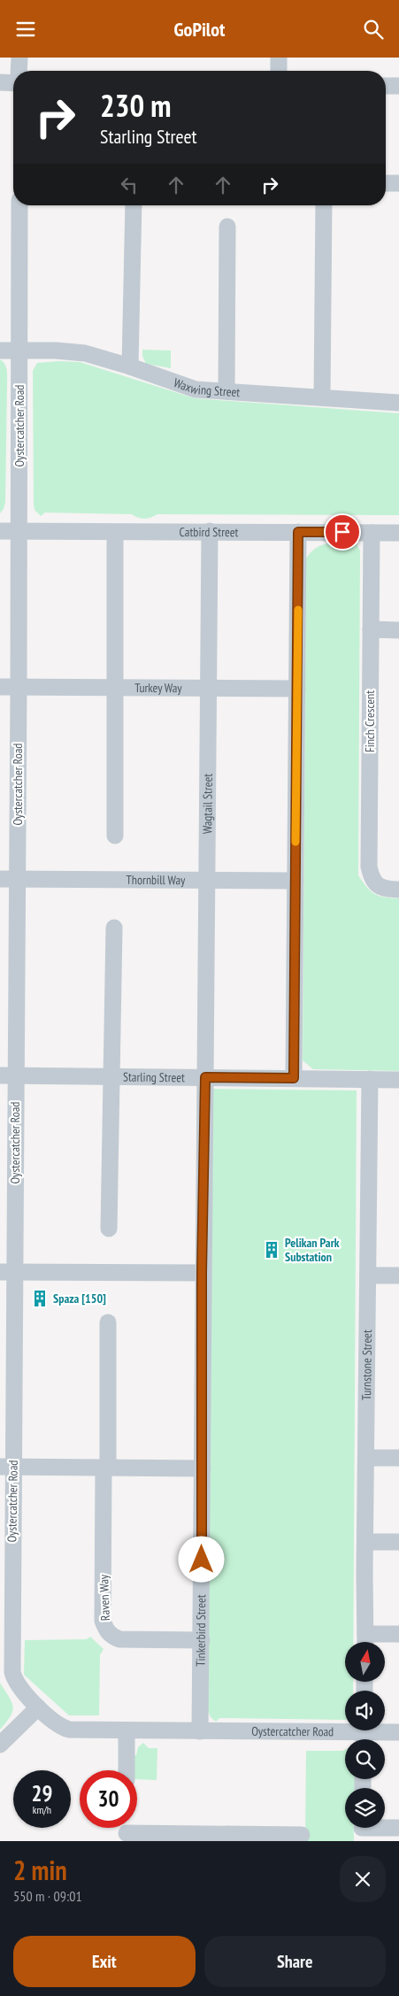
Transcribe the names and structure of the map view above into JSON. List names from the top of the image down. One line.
{"streets":{"street":["Waxwing Street","Oystercatcher Road","Catbird Street","Turkey Way","Finch Crescent","Wagtail Street","Thornbill Way","Starling Street","Turnstone Street","Raven Way","Tinkerbird Street"]},"crossings":[["Waxwing Street","Oystercatcher Road"],["Oystercatcher Road","Catbird Street"],["Oystercatcher Road","Turkey Way"],["Oystercatcher Road","Thornbill Way"],["Oystercatcher Road","Starling Street"],["Oystercatcher Road","Tinkerbird Street"],["Catbird Street","Finch Crescent"],["Catbird Street","Wagtail Street"],["Turkey Way","Wagtail Street"],["Wagtail Street","Thornbill Way"],["Wagtail Street","Starling Street"],["Wagtail Street","Tinkerbird Street"],["Starling Street","Turnstone Street"],["Starling Street","Tinkerbird Street"],["Raven Way","Tinkerbird Street"]],"places":{"building":["Pelikan Park Substation","Spaza [150]"]},"north":"top","page":{"header":"GoPilot","turn":["230 m","Starling Street"],"speed":"29 km/h","limit":"30","heading":["2 min","550 m · 09:01"],"buttons":["Exit","Share"]}}
